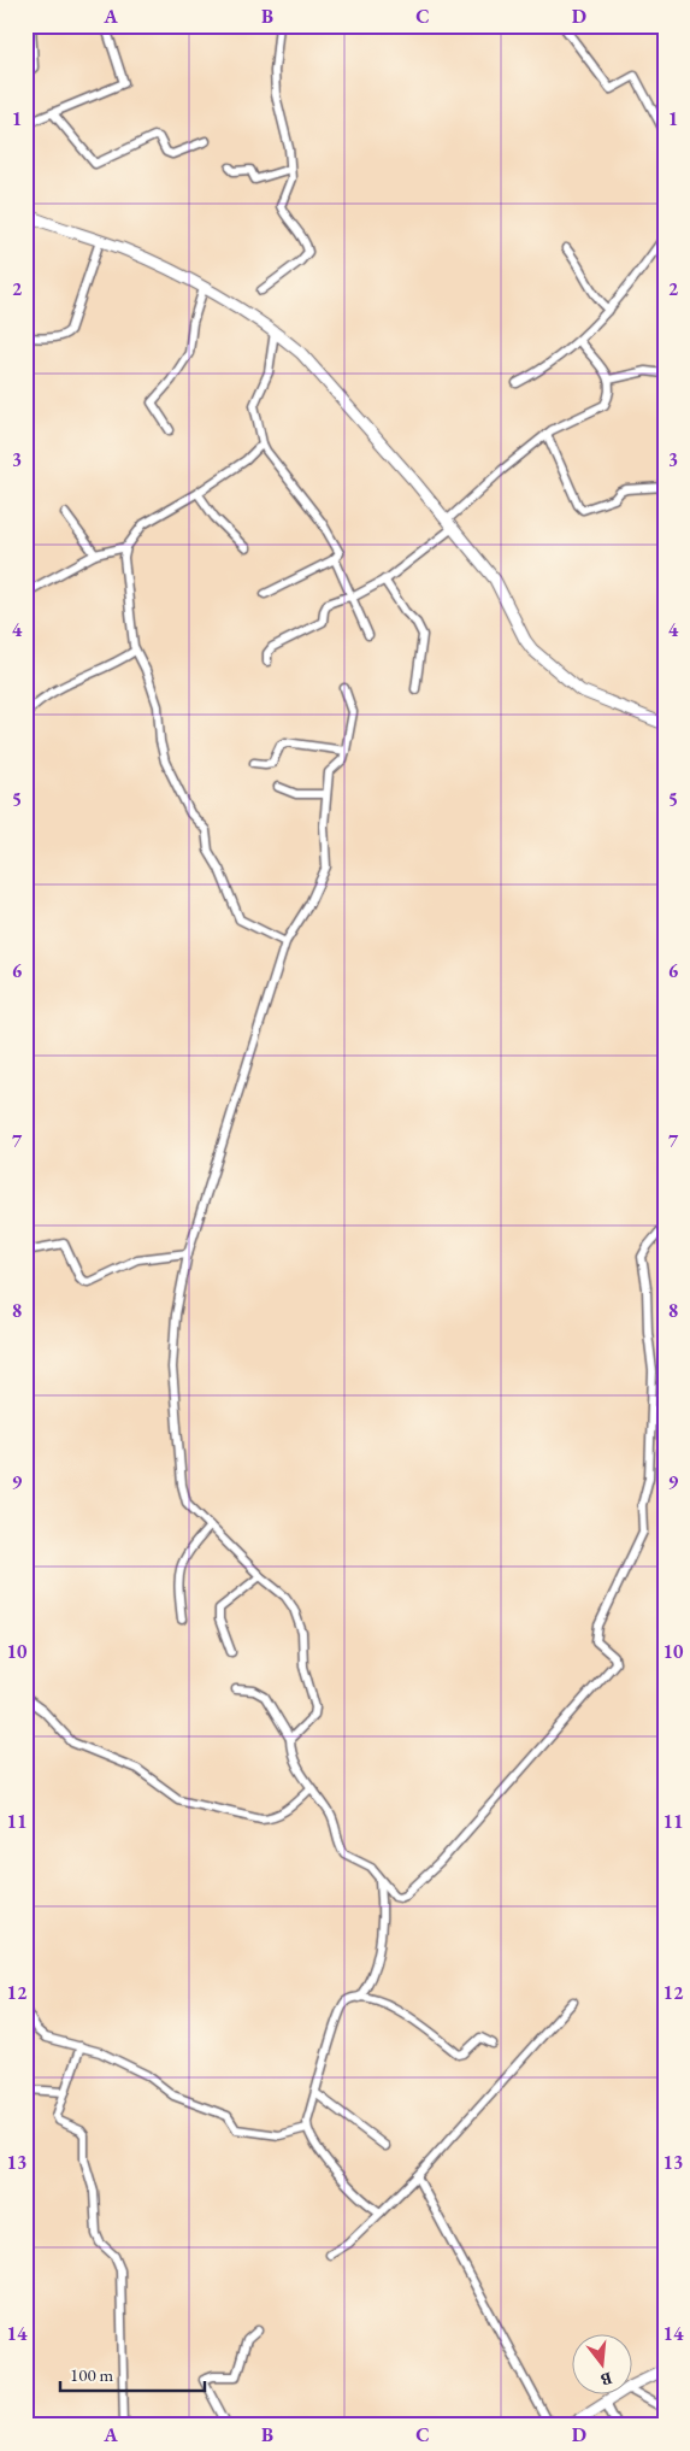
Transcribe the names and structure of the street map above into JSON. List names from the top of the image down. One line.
{"scale_bar":"100 m","north":"bottom","grid":{"columns":["A","B","C","D"],"rows":["1","2","3","4","5","6","7","8","9","10","11","12","13","14"]}}
